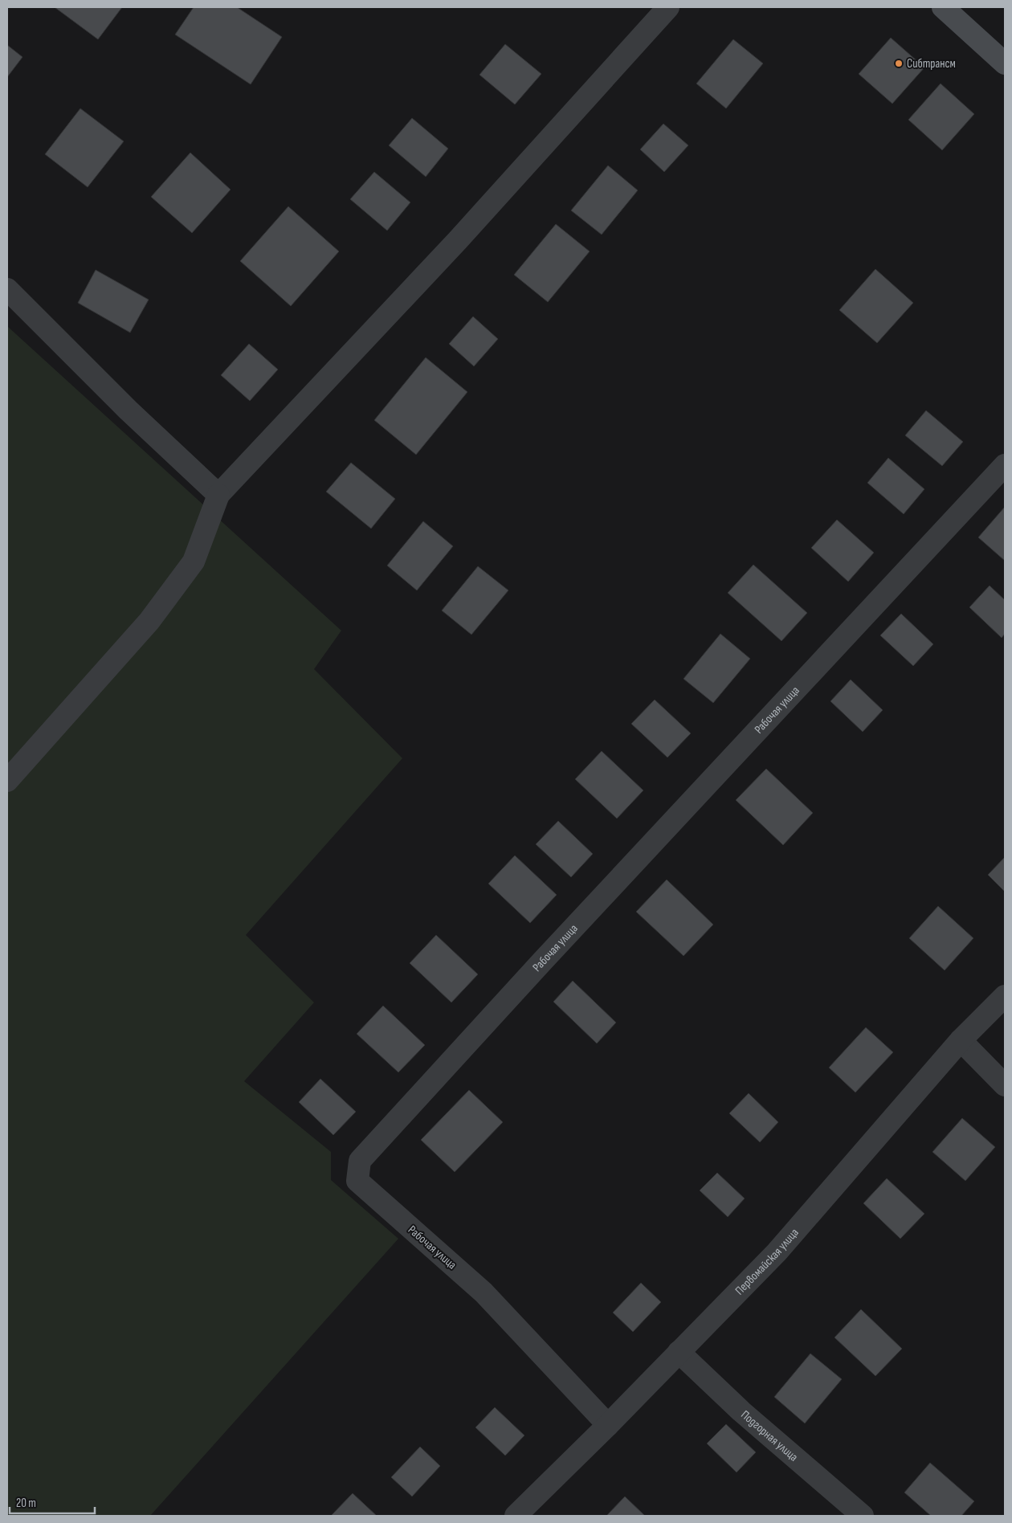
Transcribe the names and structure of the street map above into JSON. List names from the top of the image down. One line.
{"streets":{"street":["Рабочая улица","Первомайская улица","Подгорная улица"]},"crossings":[["Рабочая улица","Первомайская улица"],["Первомайская улица","Подгорная улица"]],"places":["Сибтрансм"],"scale_bar":"20 m"}
